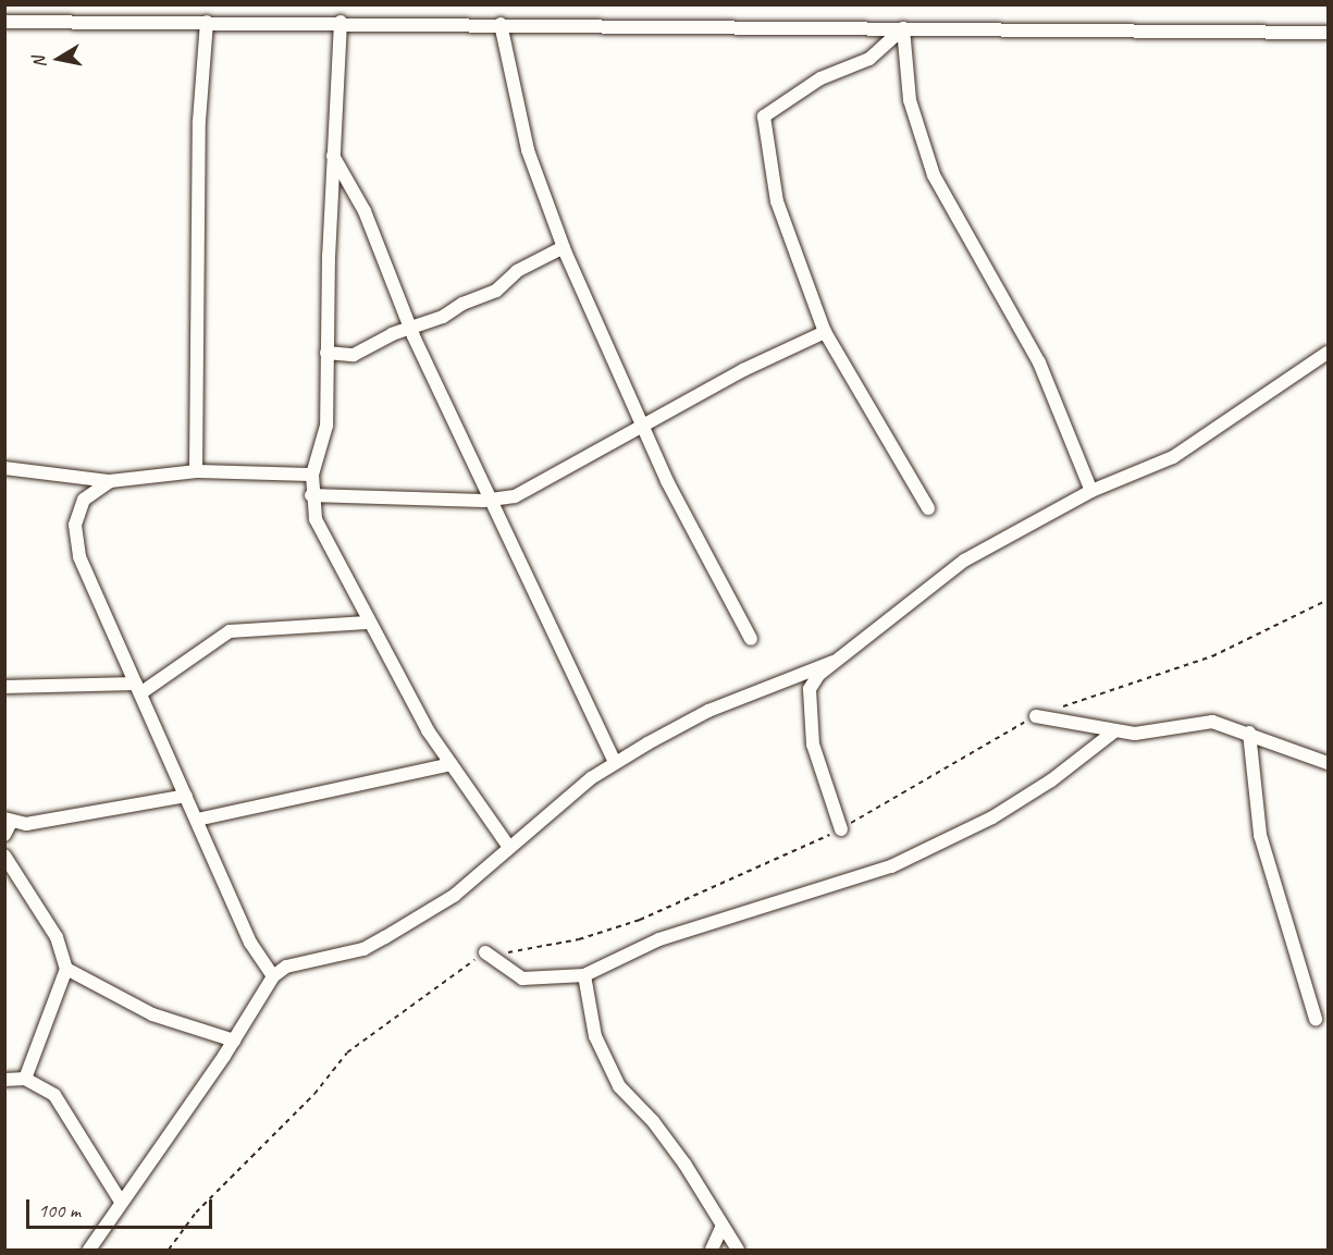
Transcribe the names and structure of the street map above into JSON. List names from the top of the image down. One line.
{"scale_bar":"100 m","north":"left"}
